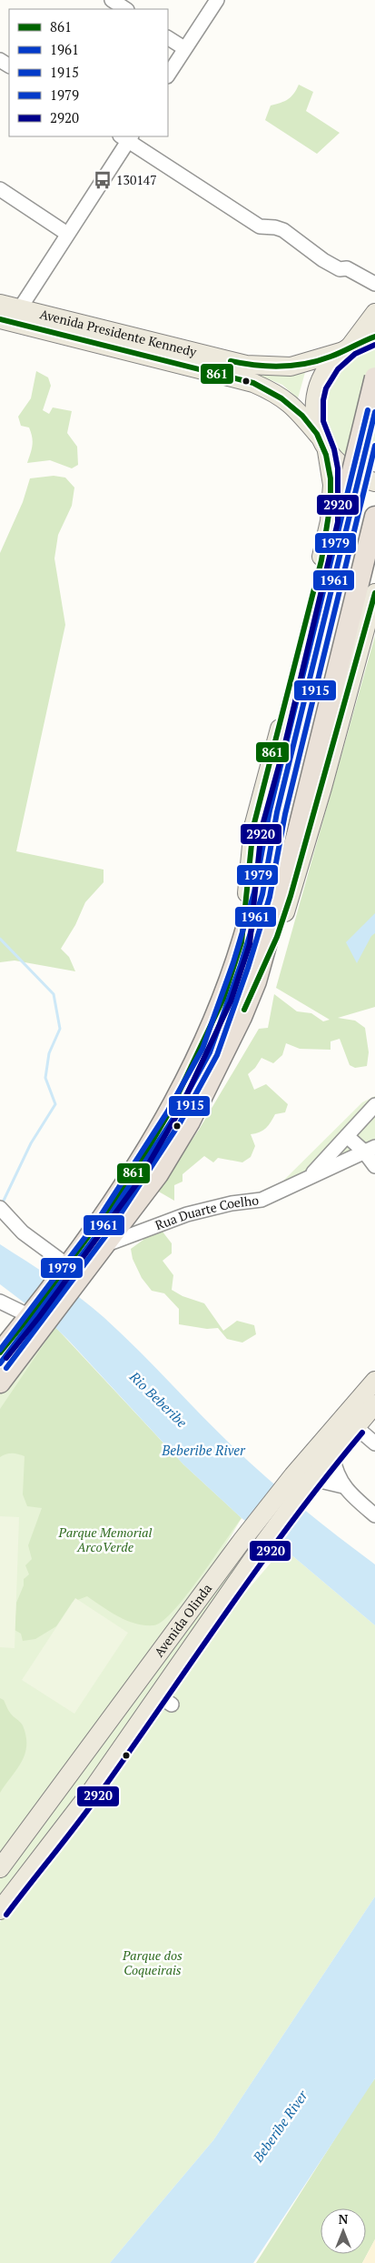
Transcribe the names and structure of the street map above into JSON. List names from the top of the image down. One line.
{"streets":{"main road":["Avenida Presidente Kennedy","Avenida Olinda"],"street":["Rua Duarte Coelho"]},"water":["Rio Beberibe","Beberibe River"],"parks":["Parque Memorial ArcoVerde","Parque dos Coqueirais"],"places":{"bus stop":["130147"]},"lines":["transit line 861","transit line 2920","transit line 1979","transit line 1961","transit line 1915"],"legend":["861","1961","1915","1979","2920"],"north":"top"}
